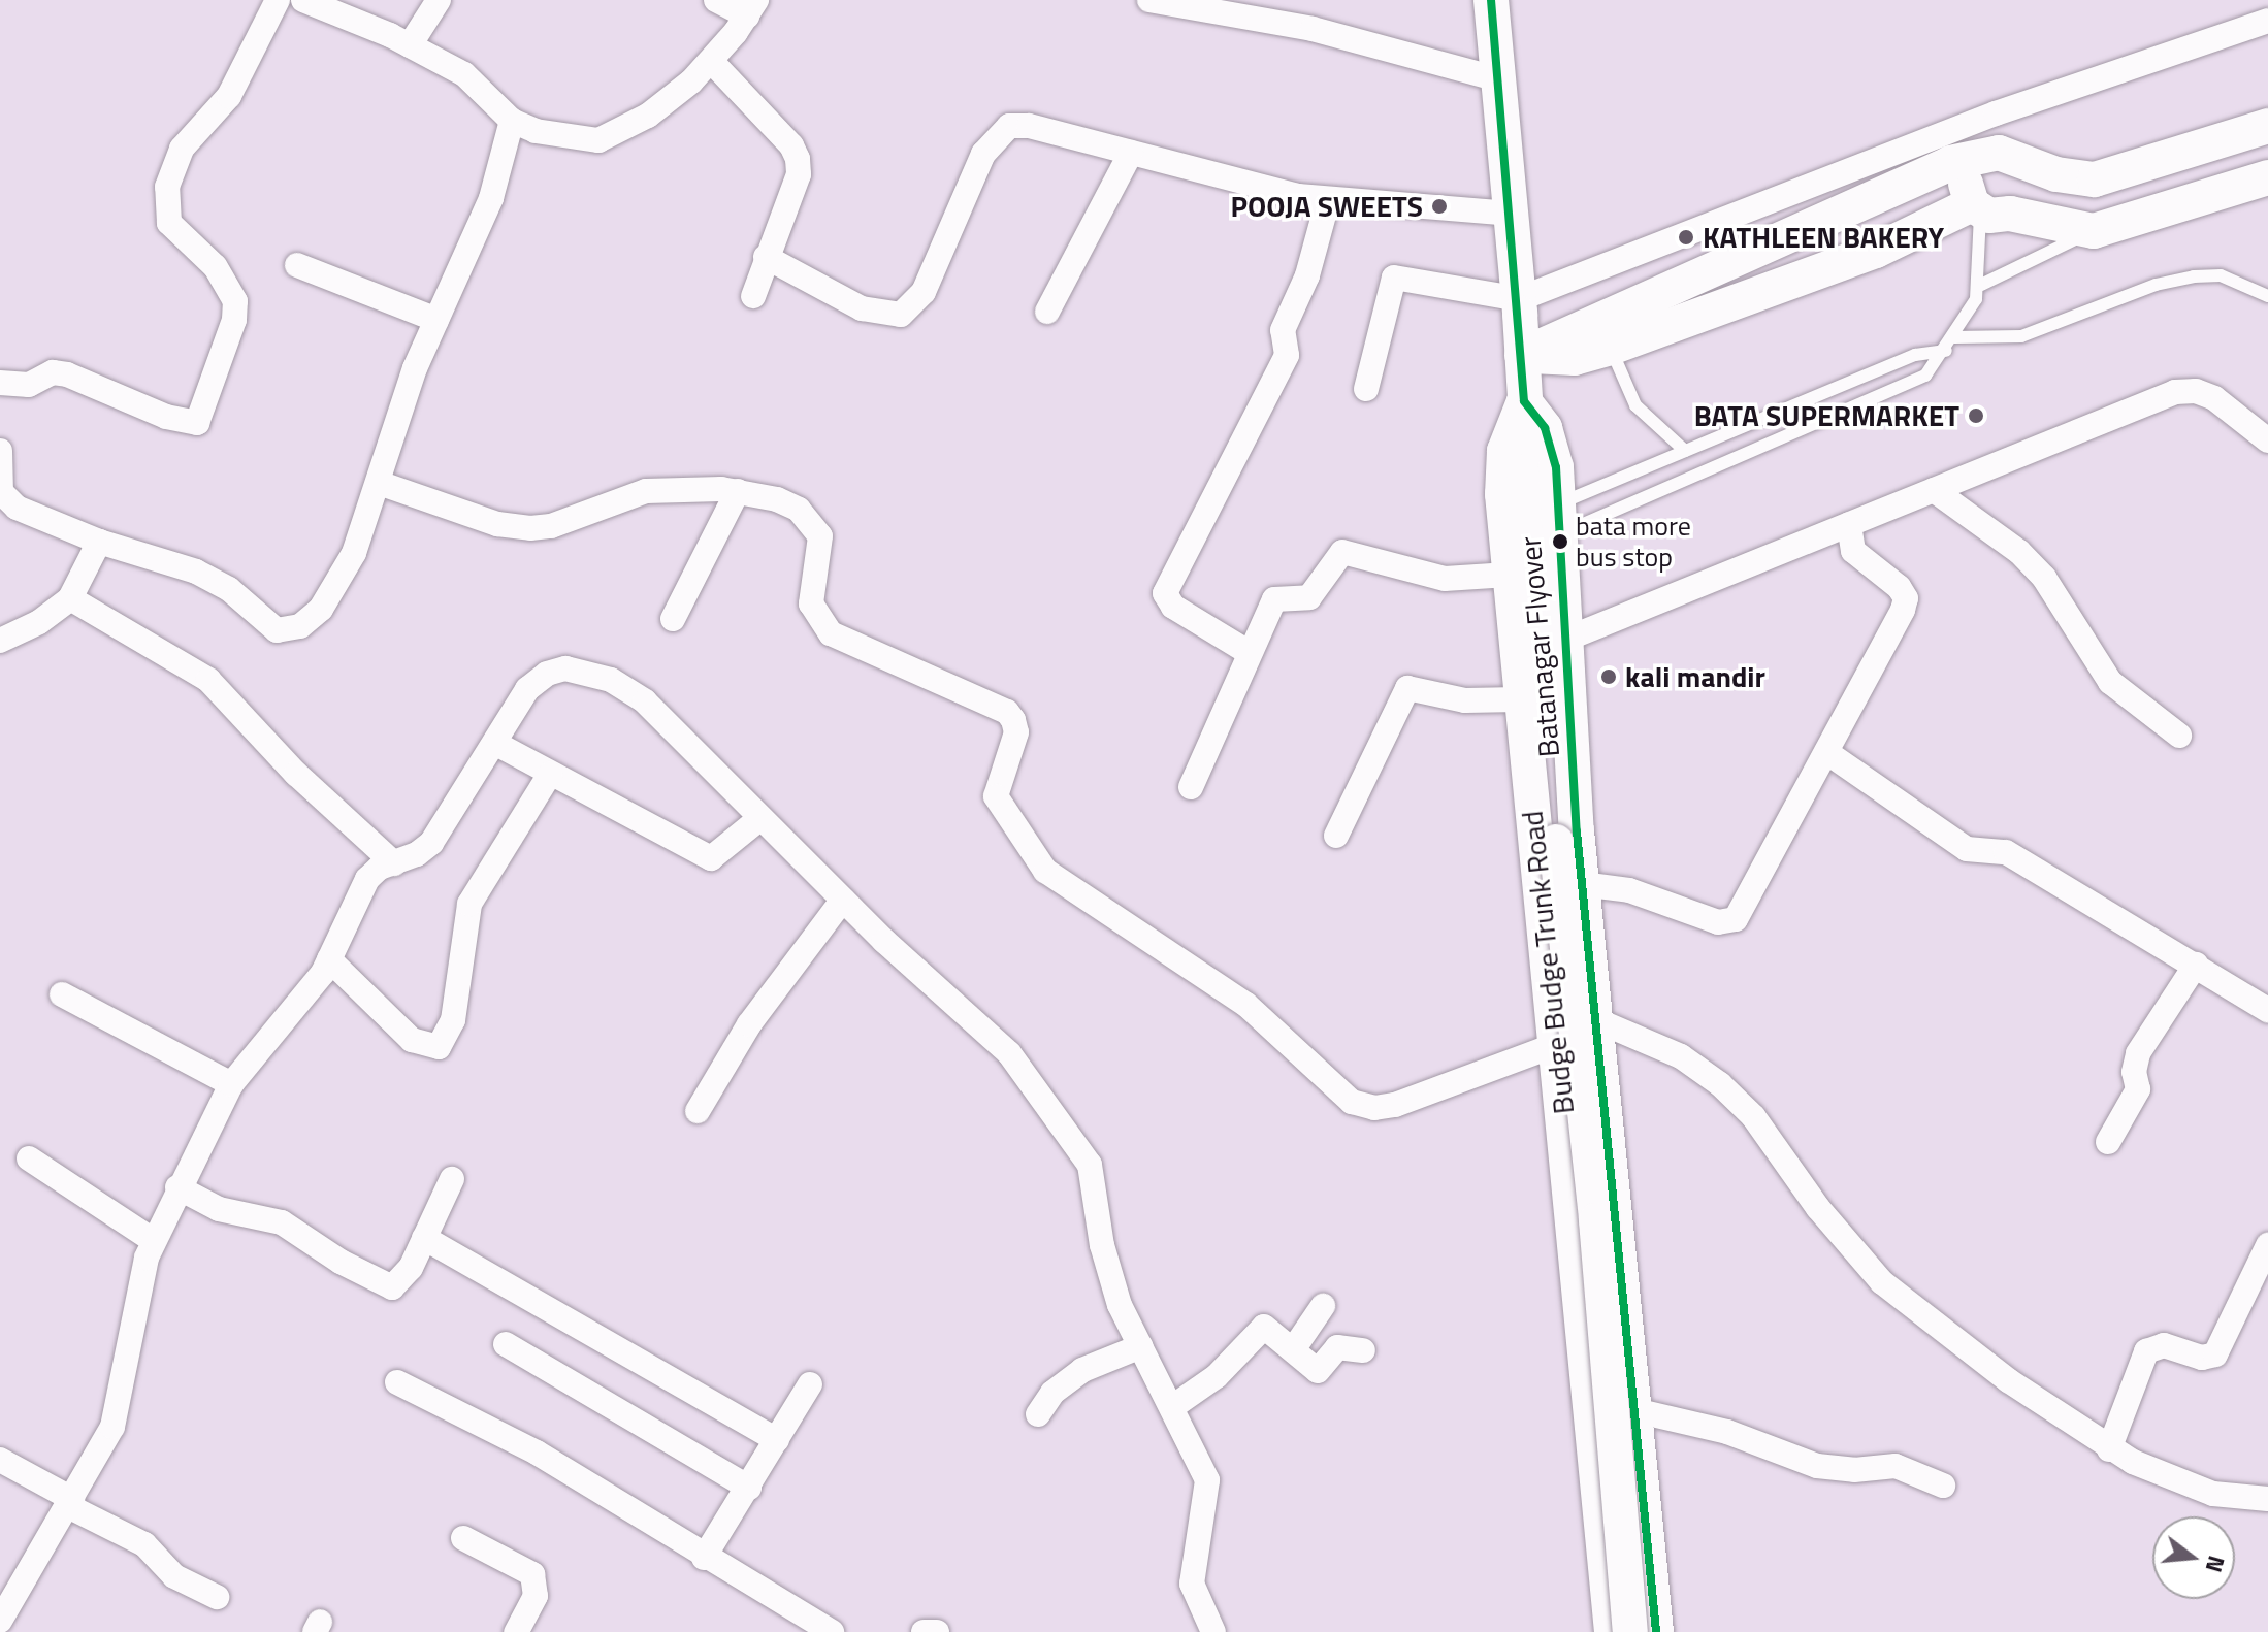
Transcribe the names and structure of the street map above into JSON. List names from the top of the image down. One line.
{"streets":{"street":["Batanagar Flyover","Budge Budge Trunk Road"]},"crossings":[["Batanagar Flyover","Budge Budge Trunk Road"]],"places":["POOJA SWEETS","KATHLEEN BAKERY","BATA SUPERMARKET","bata more bus stop","kali mandir"],"north":"right"}
